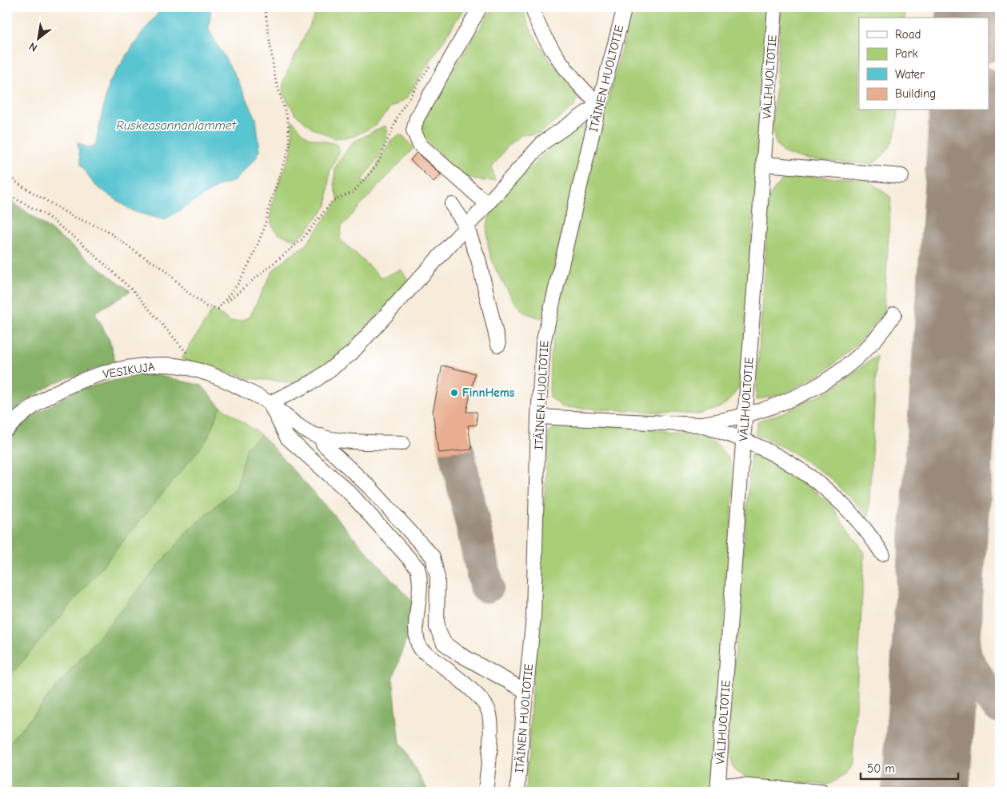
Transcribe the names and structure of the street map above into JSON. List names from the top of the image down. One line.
{"streets":{"lane":["VÄLIHUOLTOTIE","ITÄINEN HUOLTOTIE","VESIKUJA"]},"water":["Ruskeasannanlammet"],"places":["FinnHems"],"legend":["Road","Park","Water","Building"],"scale_bar":"50 m","north":"bottom left"}
